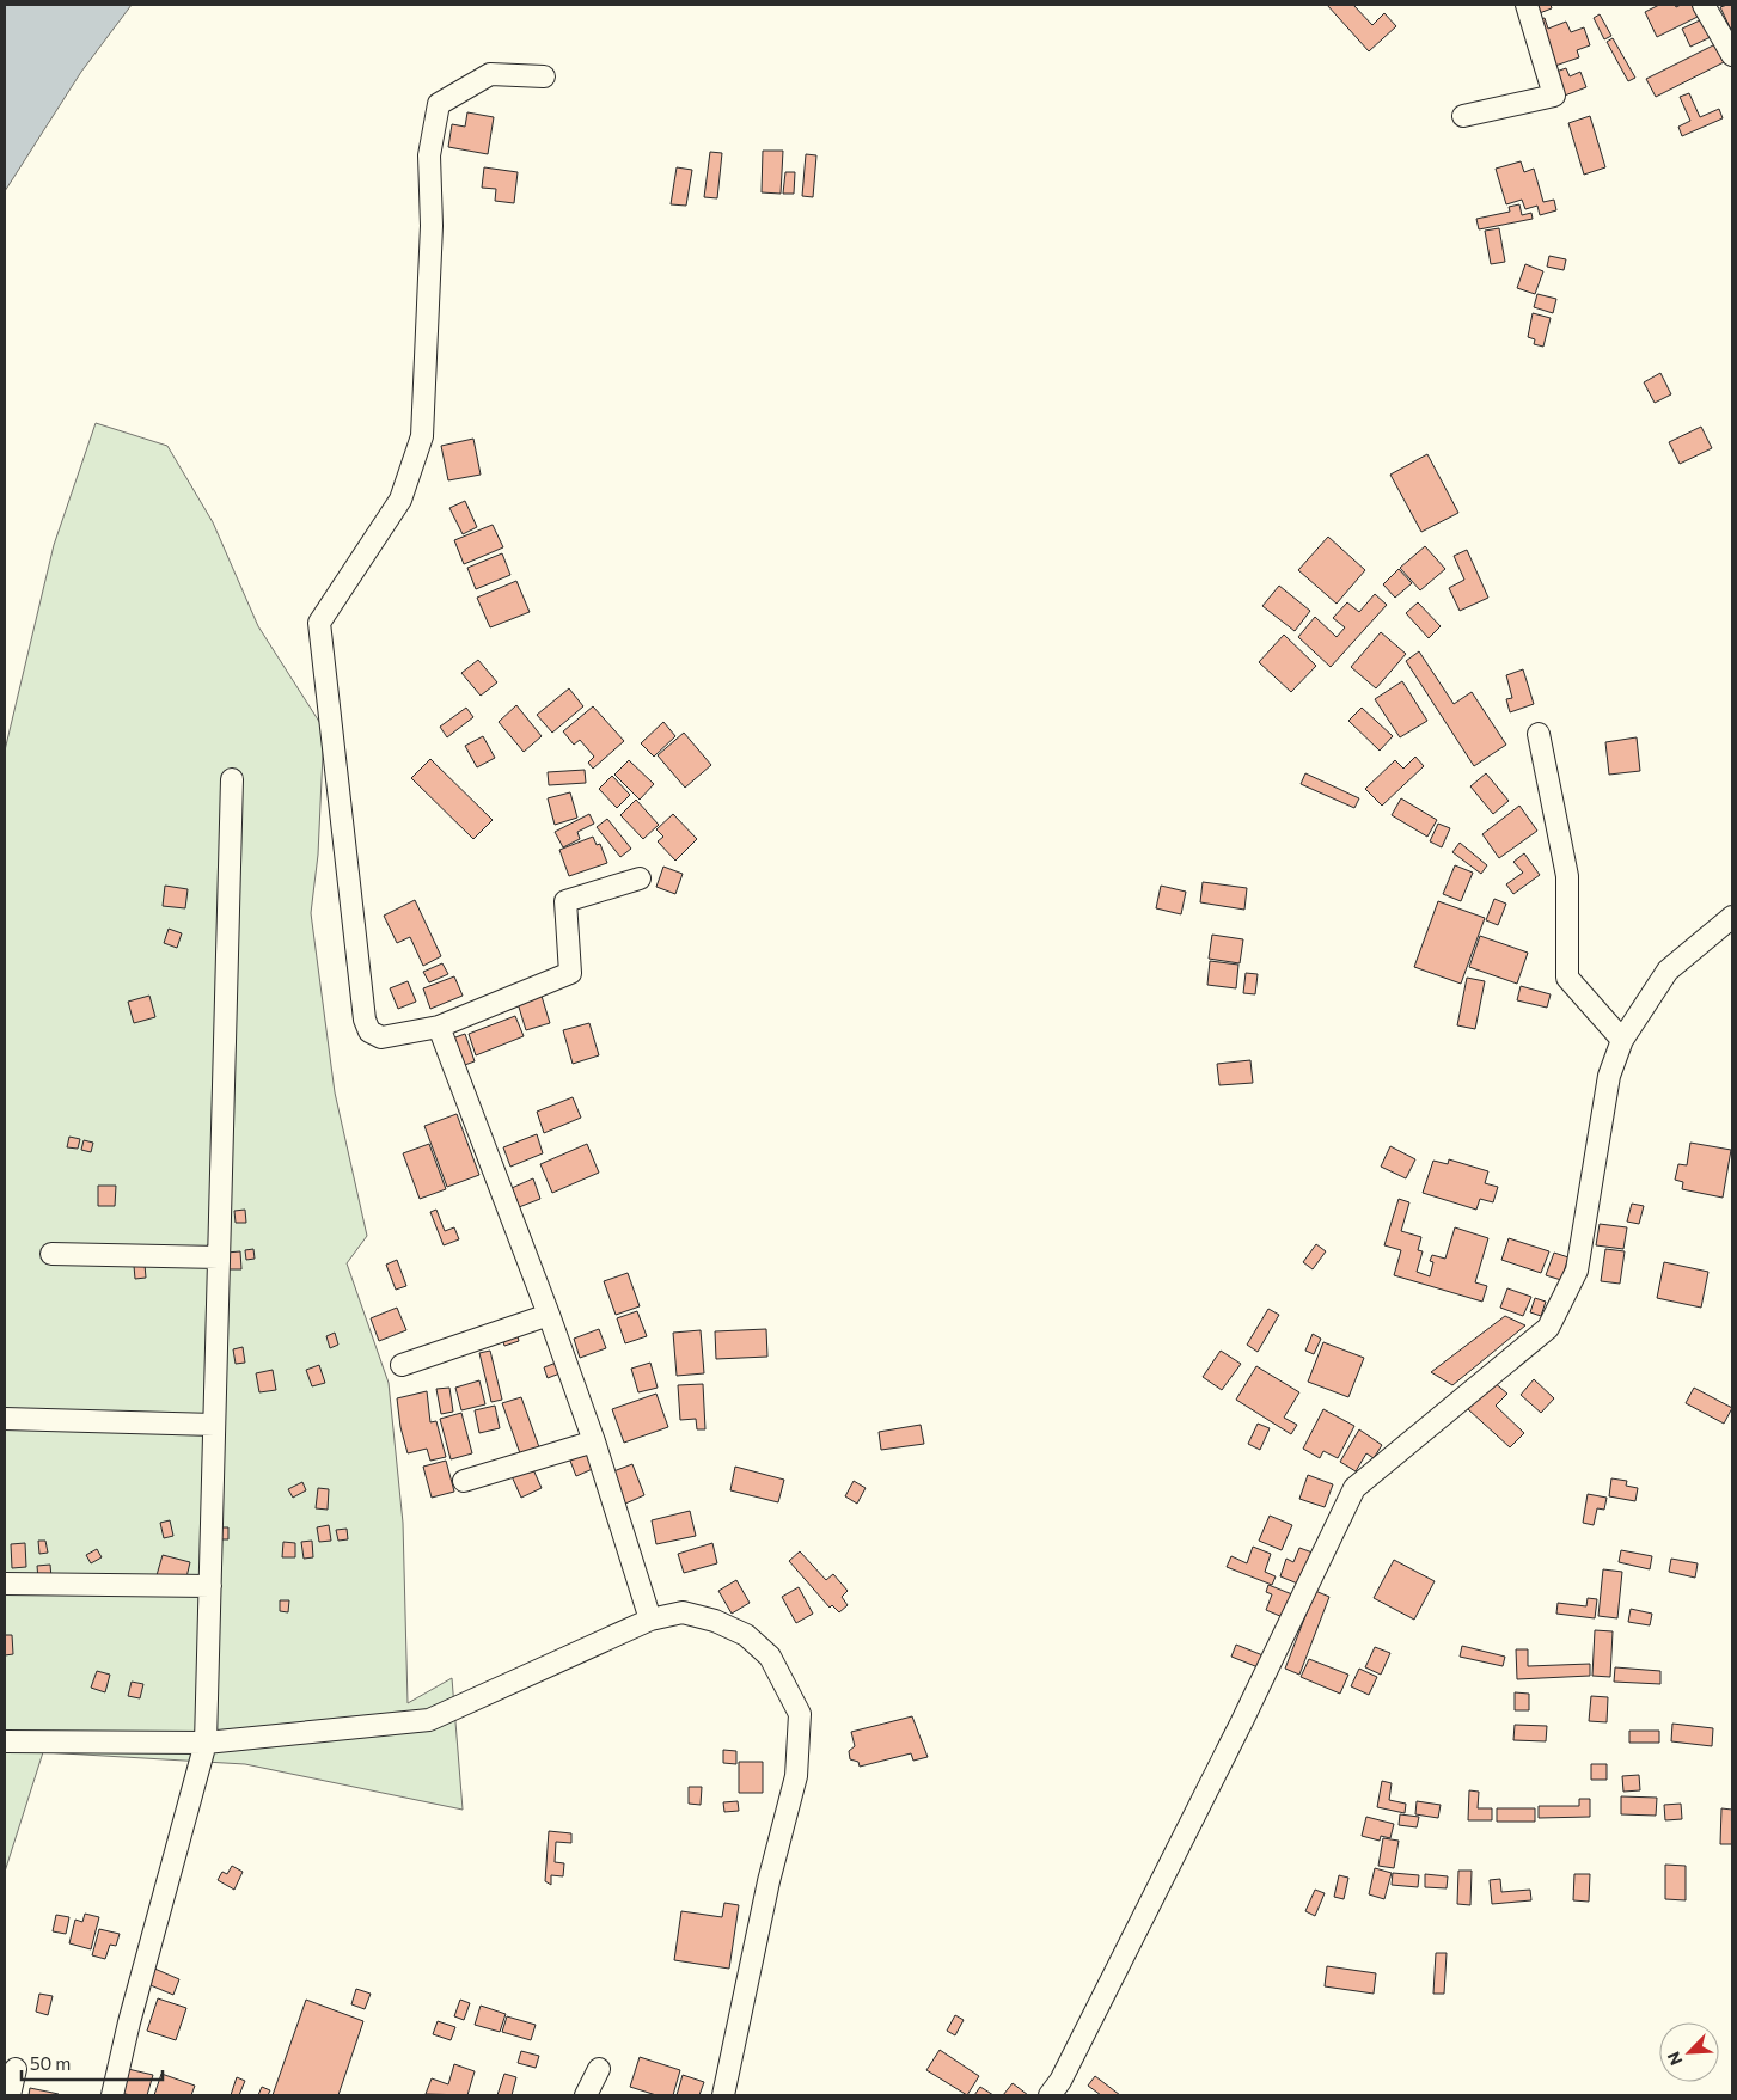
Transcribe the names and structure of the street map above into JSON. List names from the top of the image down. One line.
{"scale_bar":"50 m","north":"bottom left"}
